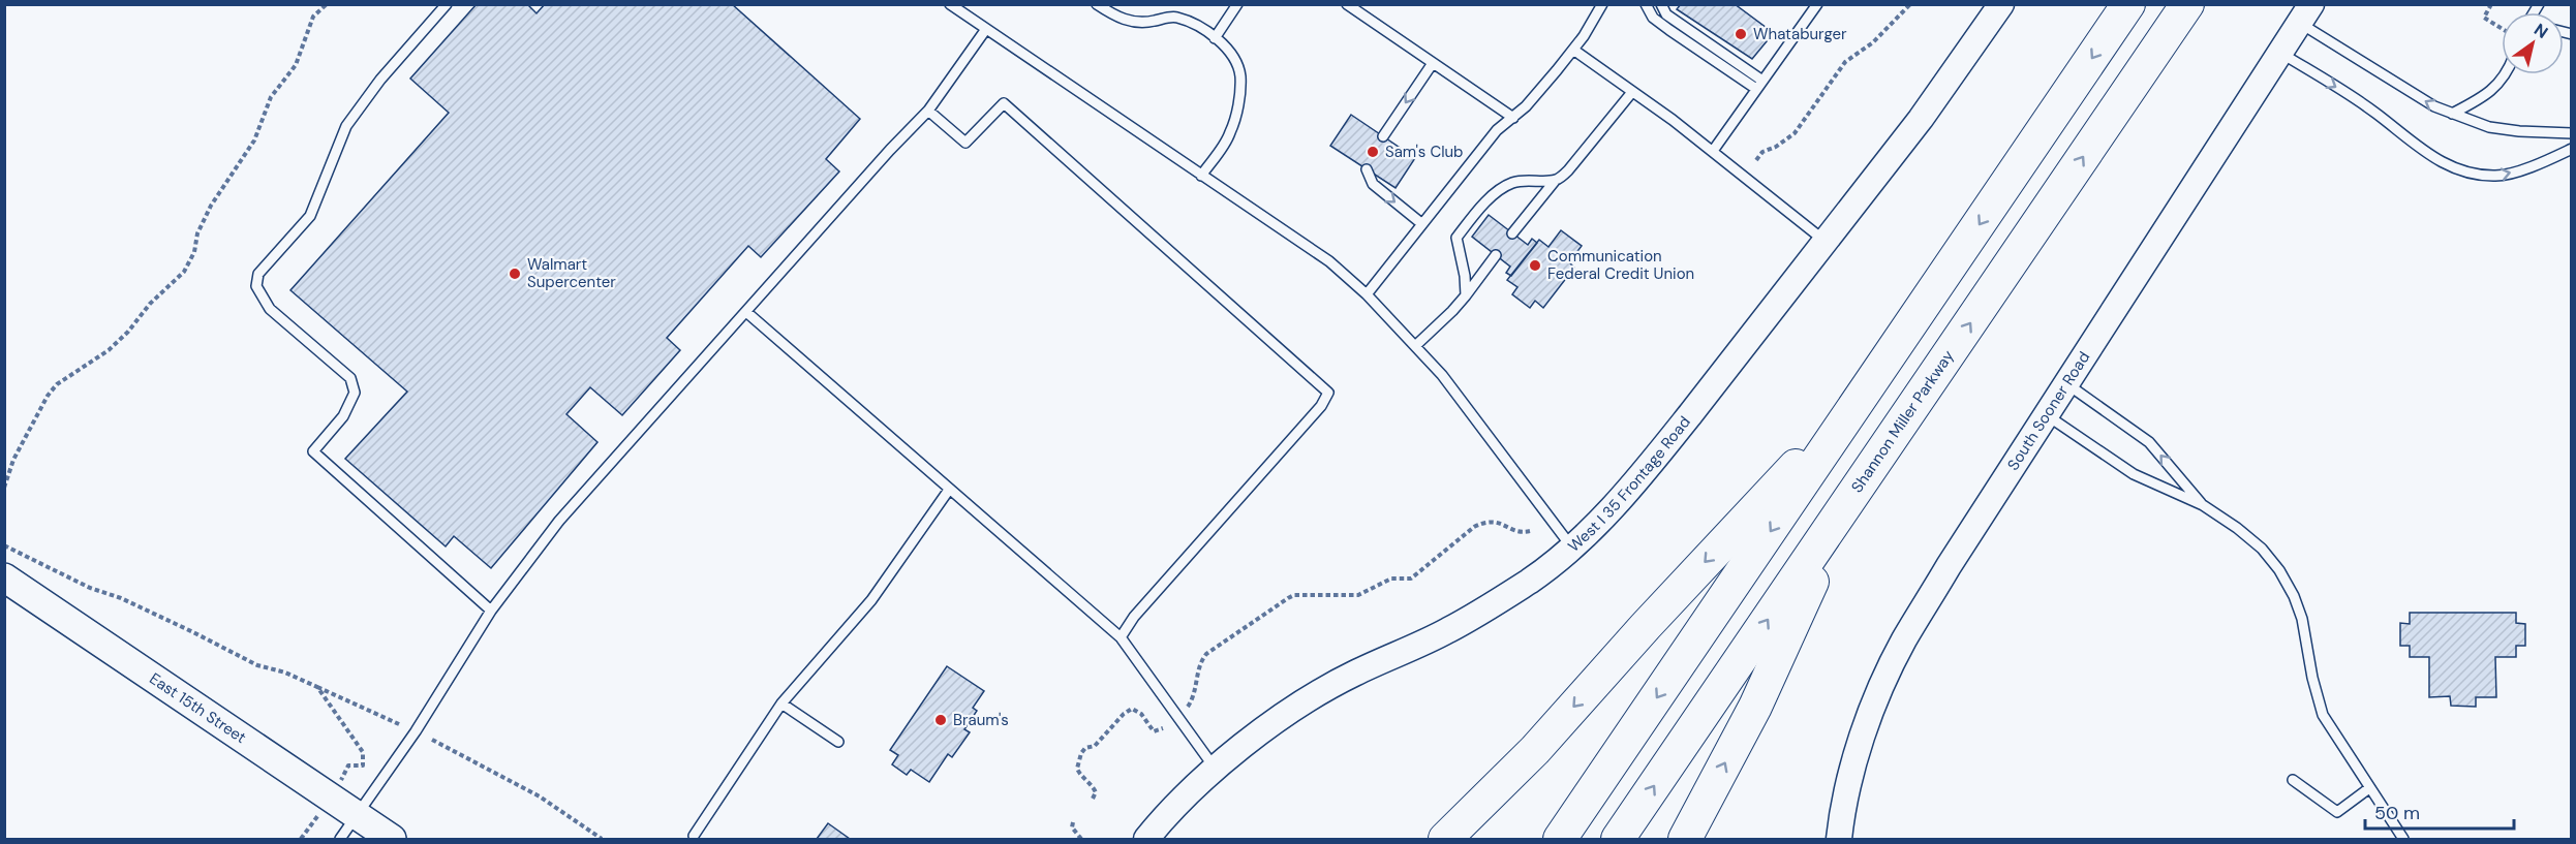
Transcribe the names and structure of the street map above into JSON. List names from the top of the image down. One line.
{"streets":{"highway":["Shannon Miller Parkway"],"main road":["East 15th Street"],"street":["South Sooner Road","West I 35 Frontage Road"]},"places":["Whataburger","Sam's Club","Communication Federal Credit Union","Walmart Supercenter","Braum's"],"scale_bar":"50 m","north":"top right"}
